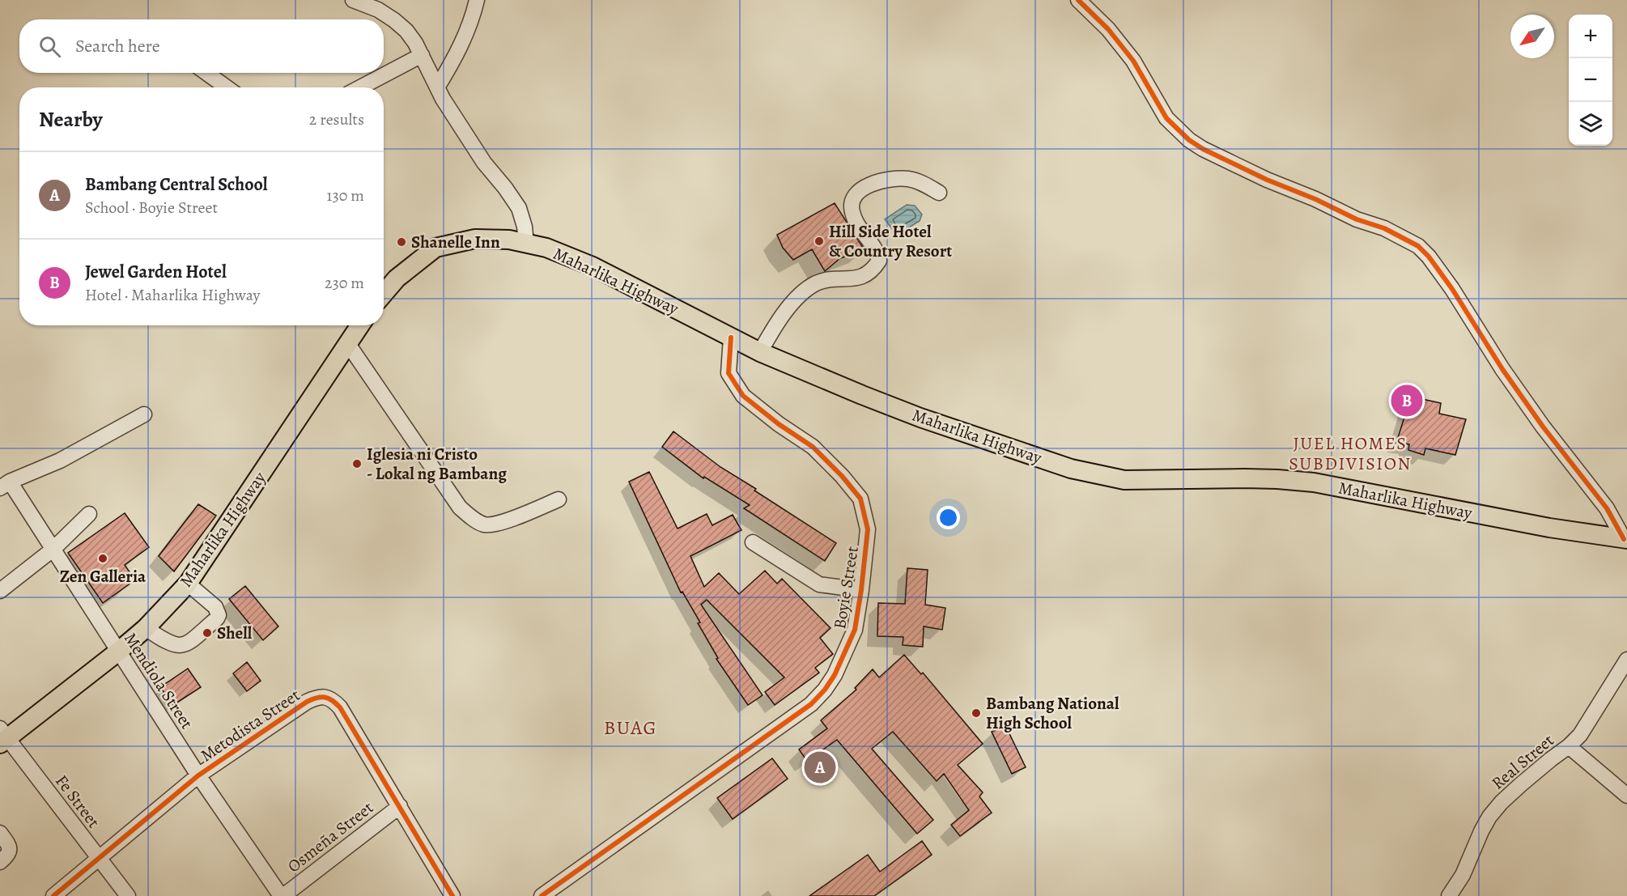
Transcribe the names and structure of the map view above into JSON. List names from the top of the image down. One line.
{"streets":{"main road":["Maharlika Highway"],"street":["Boyie Street","Mendiola Street","Metodista Street","Real Street","Fe Street","Osmeña Street"]},"crossings":[["Maharlika Highway","Boyie Street"],["Maharlika Highway","Mendiola Street"],["Maharlika Highway","Fe Street"],["Mendiola Street","Metodista Street"],["Mendiola Street","Osmeña Street"],["Metodista Street","Fe Street"],["Metodista Street","Osmeña Street"]],"districts":["JUEL HOMES SUBDIVISION","BUAG"],"places":["Hill Side Hotel & Country Resort","Shanelle Inn","Iglesia ni Cristo - Lokal ng Bambang","Zen Galleria","Shell","Bambang National High School"],"north":"bottom left","page":{"map_buttons":["+","−"],"search":"Search here","heading":["Nearby","2 results"],"list":[{"mark":"A","name":"Bambang Central School","note":"School · Boyie Street","value":"130 m"},{"mark":"B","name":"Jewel Garden Hotel","note":"Hotel · Maharlika Highway","value":"230 m"}],"pins":["B","A"]}}
